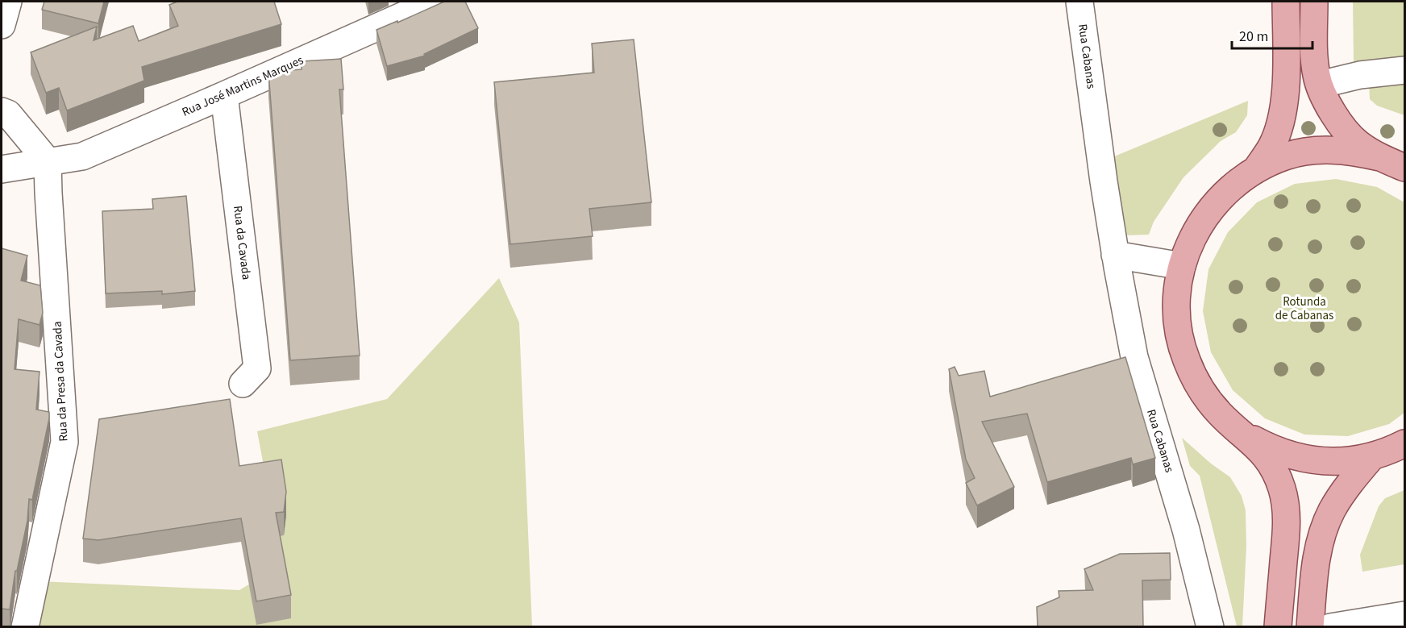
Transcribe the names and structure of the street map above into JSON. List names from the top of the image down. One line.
{"streets":{"street":["Rua Cabanas","Rua José Martins Marques","Rua da Cavada","Rua da Presa da Cavada"]},"crossings":[["Rua José Martins Marques","Rua da Cavada"],["Rua José Martins Marques","Rua da Presa da Cavada"]],"parks":["Rotunda de Cabanas"],"scale_bar":"20 m"}
